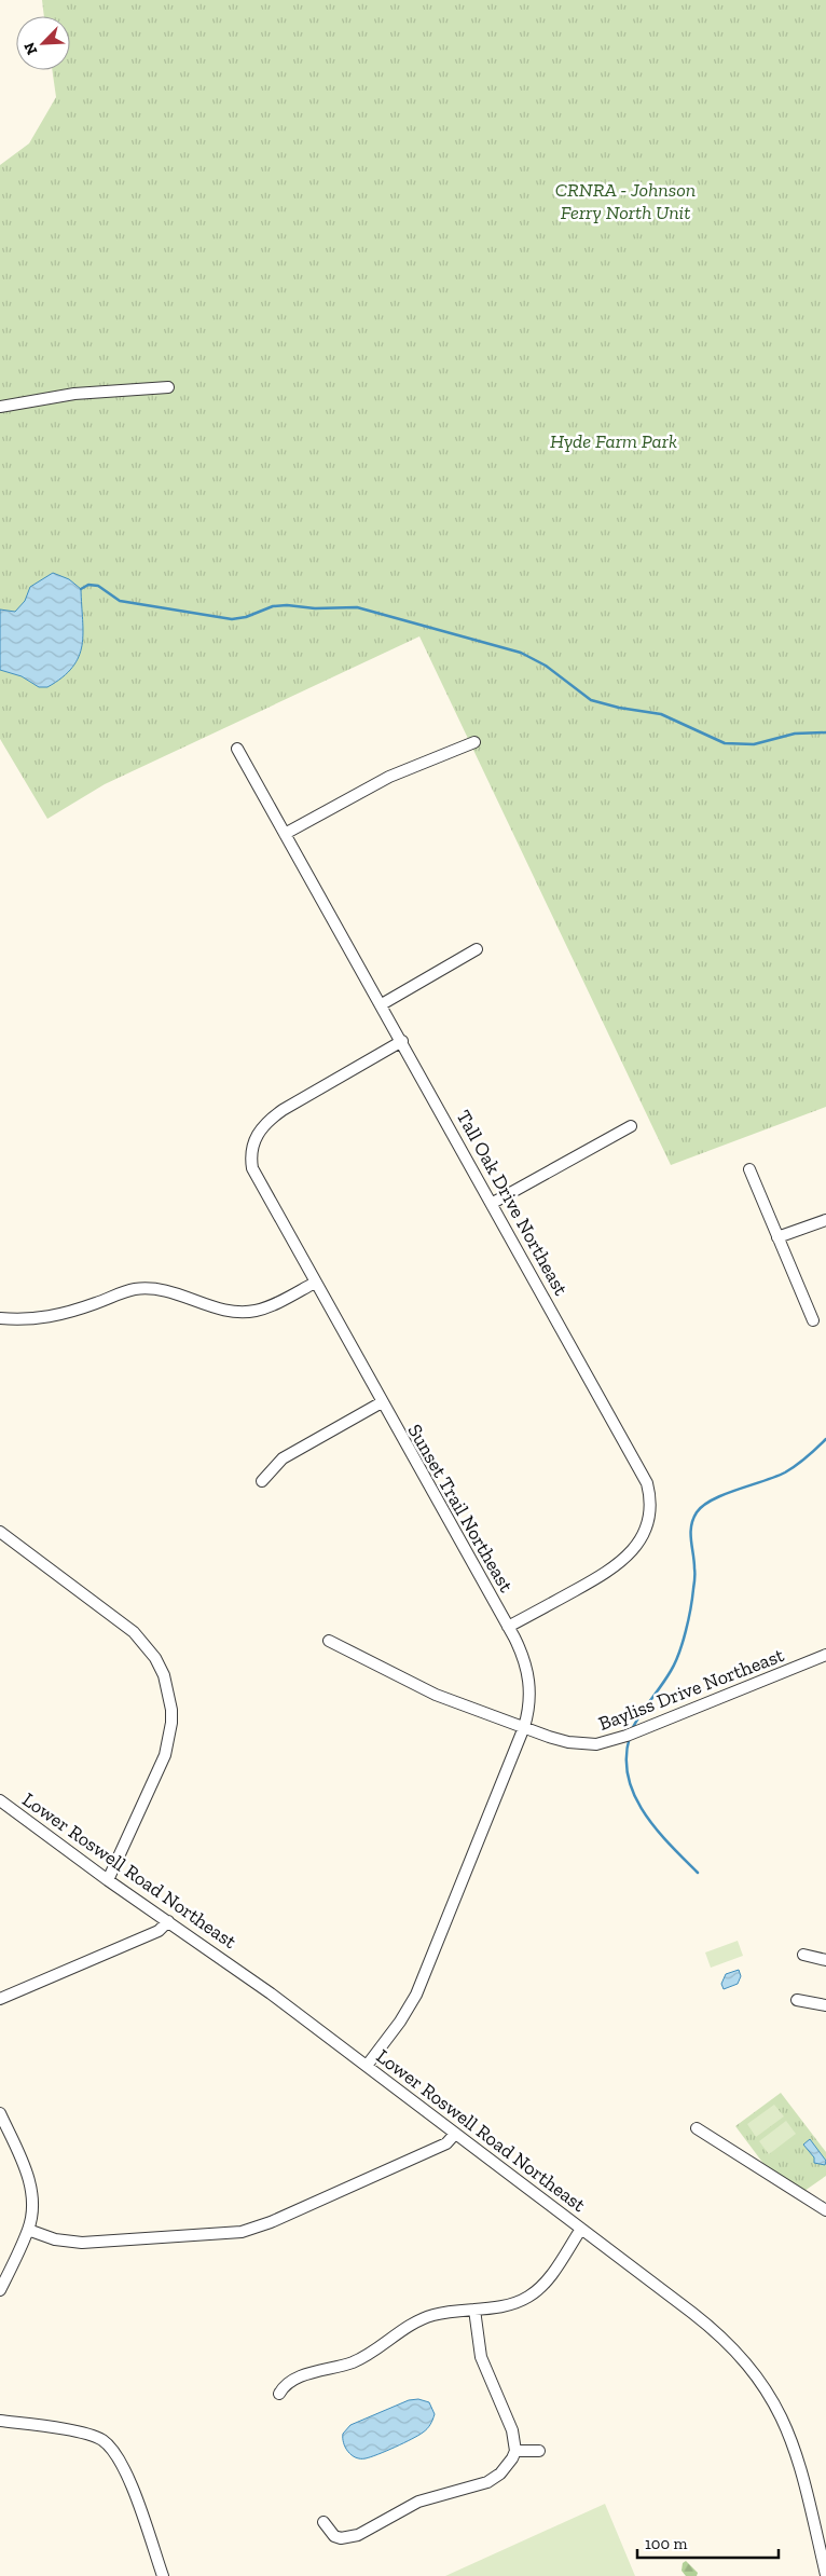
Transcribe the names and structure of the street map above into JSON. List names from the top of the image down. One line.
{"streets":{"street":["Tall Oak Drive Northeast","Sunset Trail Northeast","Bayliss Drive Northeast","Lower Roswell Road Northeast"]},"crossings":[["Tall Oak Drive Northeast","Sunset Trail Northeast"],["Sunset Trail Northeast","Bayliss Drive Northeast"],["Sunset Trail Northeast","Lower Roswell Road Northeast"]],"parks":["CRNRA - Johnson Ferry North Unit","Hyde Farm Park"],"scale_bar":"100 m","north":"bottom left"}
